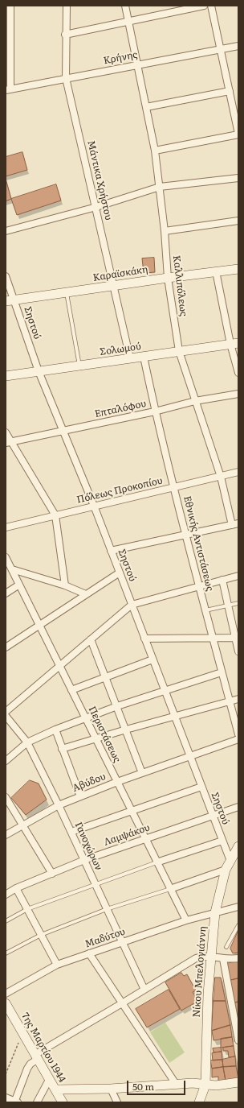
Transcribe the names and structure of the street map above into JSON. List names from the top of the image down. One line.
{"streets":{"street":["Κρήνης","Μάντικα Χρήστου","Καραϊσκάκη","Καλλιπόλεως","Σηστού","Σολωμού","Επταλόφου","Πόλεως Προκοπίου","Εθνικής Αντιστάσεως","Περιστάσεως","Αβύδου","Λαμψάκου","Γανοχώρων","Μαδύτου","Νίκου Μπελογιάννη","7ης Μαρτίου 1944"]},"crossings":[["Κρήνης","Μάντικα Χρήστου"],["Κρήνης","Καλλιπόλεως"],["Μάντικα Χρήστου","Καραϊσκάκη"],["Μάντικα Χρήστου","Σολωμού"],["Καραϊσκάκη","Καλλιπόλεως"],["Καραϊσκάκη","Σηστού"],["Καλλιπόλεως","Σολωμού"],["Καλλιπόλεως","Επταλόφου"],["Καλλιπόλεως","Πόλεως Προκοπίου"],["Σηστού","Σολωμού"],["Σηστού","Επταλόφου"],["Σηστού","Πόλεως Προκοπίου"],["Σηστού","Αβύδου"],["Σηστού","Λαμψάκου"],["Σηστού","Νίκου Μπελογιάννη"],["Σολωμού","Εθνικής Αντιστάσεως"],["Επταλόφου","Εθνικής Αντιστάσεως"],["Πόλεως Προκοπίου","Εθνικής Αντιστάσεως"],["Περιστάσεως","Αβύδου"],["Περιστάσεως","Λαμψάκου"],["Περιστάσεως","Μαδύτου"],["Αβύδου","Γανοχώρων"],["Λαμψάκου","Γανοχώρων"],["Γανοχώρων","Μαδύτου"],["Μαδύτου","Νίκου Μπελογιάννη"]],"scale_bar":"50 m"}
